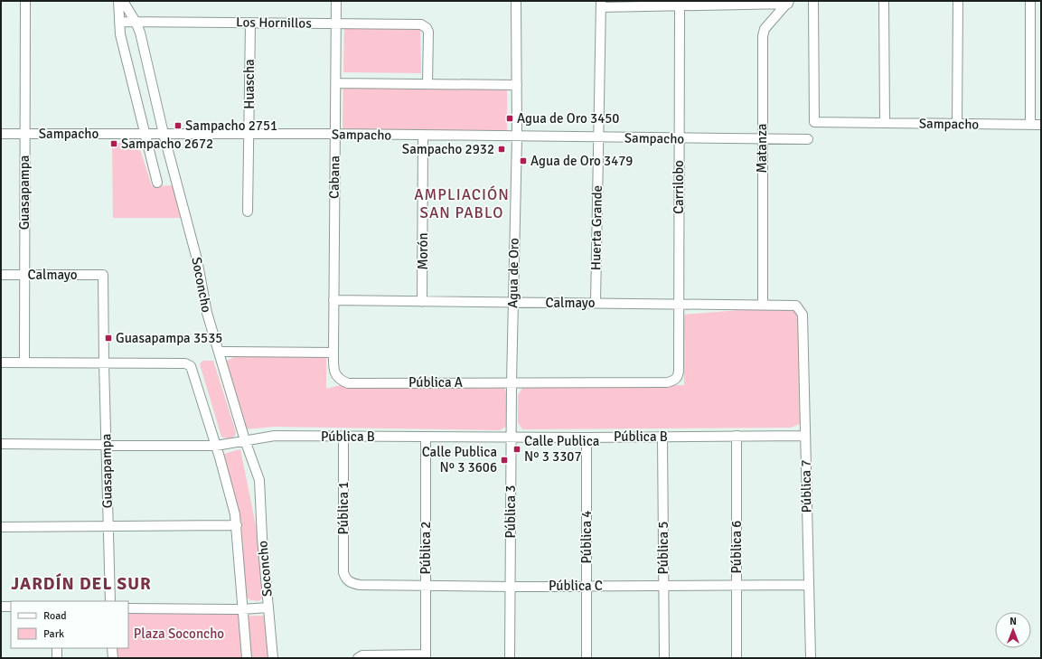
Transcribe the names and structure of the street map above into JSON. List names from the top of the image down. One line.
{"streets":{"street":["Los Hornillos","Huascha","Sampacho","Matanza","Cabana","Carrilobo","Guasapampa","Huerta Grande","Morón","Agua de Oro","Calmayo","Soconcho","Pública A","Pública B","Pública 7","Pública 1","Pública 3","Pública 4","Pública 6","Pública 2","Pública 5","Pública C"]},"crossings":[["Los Hornillos","Huascha"],["Los Hornillos","Cabana"],["Los Hornillos","Soconcho"],["Huascha","Sampacho"],["Sampacho","Matanza"],["Sampacho","Cabana"],["Sampacho","Carrilobo"],["Sampacho","Guasapampa"],["Sampacho","Huerta Grande"],["Sampacho","Morón"],["Sampacho","Agua de Oro"],["Sampacho","Soconcho"],["Matanza","Calmayo"],["Cabana","Calmayo"],["Cabana","Pública A"],["Carrilobo","Calmayo"],["Carrilobo","Pública A"],["Guasapampa","Calmayo"],["Guasapampa","Soconcho"],["Guasapampa","Pública B"],["Huerta Grande","Calmayo"],["Morón","Calmayo"],["Agua de Oro","Calmayo"],["Agua de Oro","Pública A"],["Agua de Oro","Pública B"],["Agua de Oro","Pública 3"],["Calmayo","Pública A"],["Calmayo","Pública 7"],["Soconcho","Pública B"],["Pública B","Pública 7"],["Pública B","Pública 1"],["Pública B","Pública 3"],["Pública B","Pública 4"],["Pública B","Pública 6"],["Pública B","Pública 2"],["Pública B","Pública 5"],["Pública 7","Pública C"],["Pública 1","Pública C"],["Pública 3","Pública C"],["Pública 4","Pública C"],["Pública 6","Pública C"],["Pública 2","Pública C"],["Pública 5","Pública C"]],"districts":["AMPLIACIÓN SAN PABLO","JARDÍN DEL SUR"],"parks":["Plaza Soconcho"],"places":{"transit":["Agua de Oro 3450","Sampacho 2751","Sampacho 2672","Sampacho 2932","Agua de Oro 3479","Guasapampa 3535","Calle Publica Nº 3 3307","Calle Publica Nº 3 3606"]},"legend":["Road","Park"],"north":"top"}
